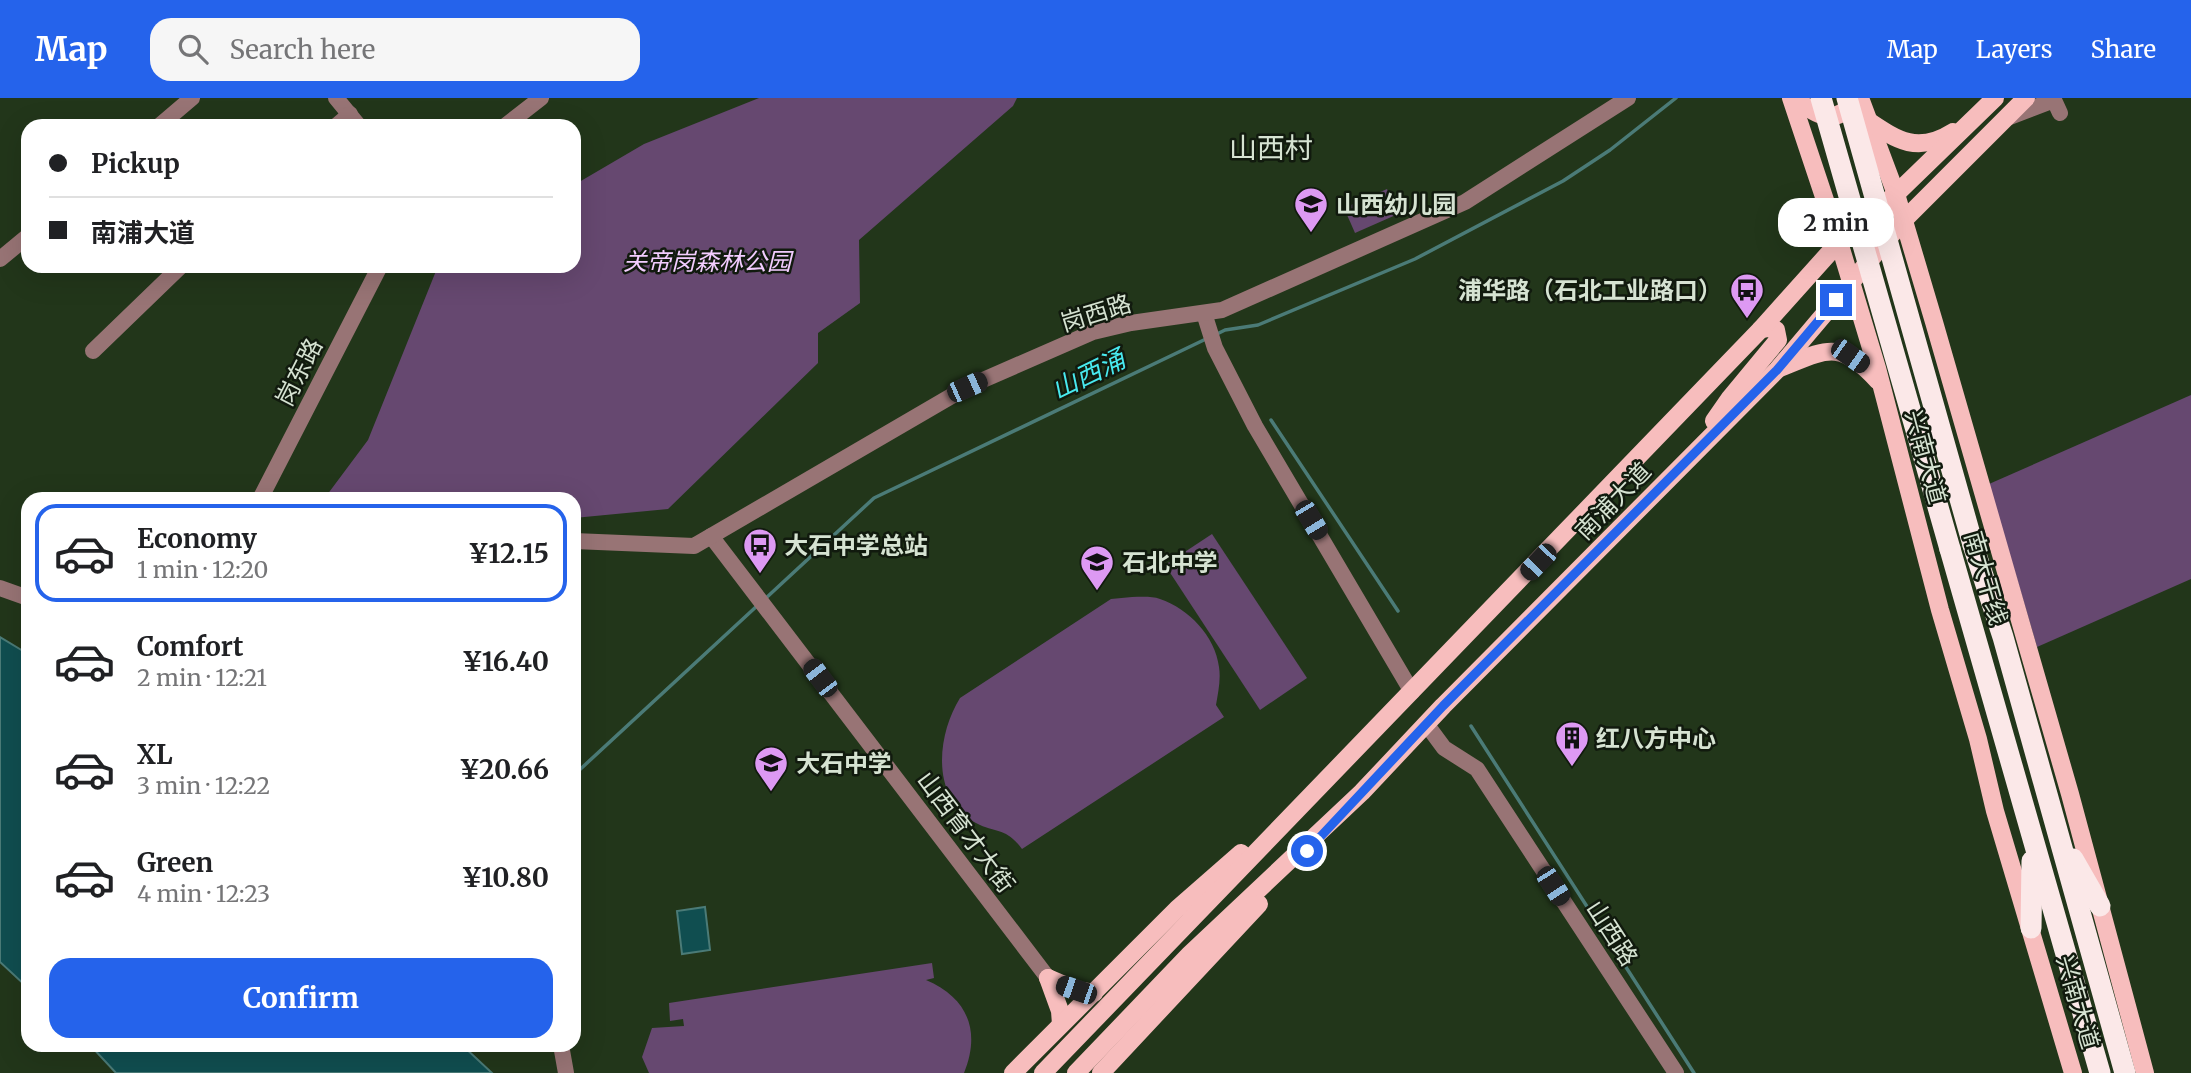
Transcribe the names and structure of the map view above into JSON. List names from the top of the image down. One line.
{"streets":{"highway":["南大干线"],"main road":["兴南大道","南浦大道"],"street":["岗西路","岗东路","山西育才大街","山西路"]},"crossings":[["岗西路","山西育才大街"],["兴南大道","南浦大道"],["南浦大道","山西路"]],"districts":["山西村"],"water":["山西涌"],"parks":["关帝岗森林公园"],"places":{"school or university":["山西幼儿园","石北中学","大石中学"],"bus stop":["浦华路（石北工业路口）","大石中学总站"],"building":["红八方中心"]},"page":{"header":"Map","search":"Search here","nav":["Map","Layers","Share"],"banner":["Pickup","南浦大道"],"bubble":"2 min","list":[{"name":"Economy","note":"1 min · 12:20","value":"¥12.15"},{"name":"Comfort","note":"2 min · 12:21","value":"¥16.40"},{"name":"XL","note":"3 min · 12:22","value":"¥20.66"},{"name":"Green","note":"4 min · 12:23","value":"¥10.80"}],"buttons":"Confirm"}}
